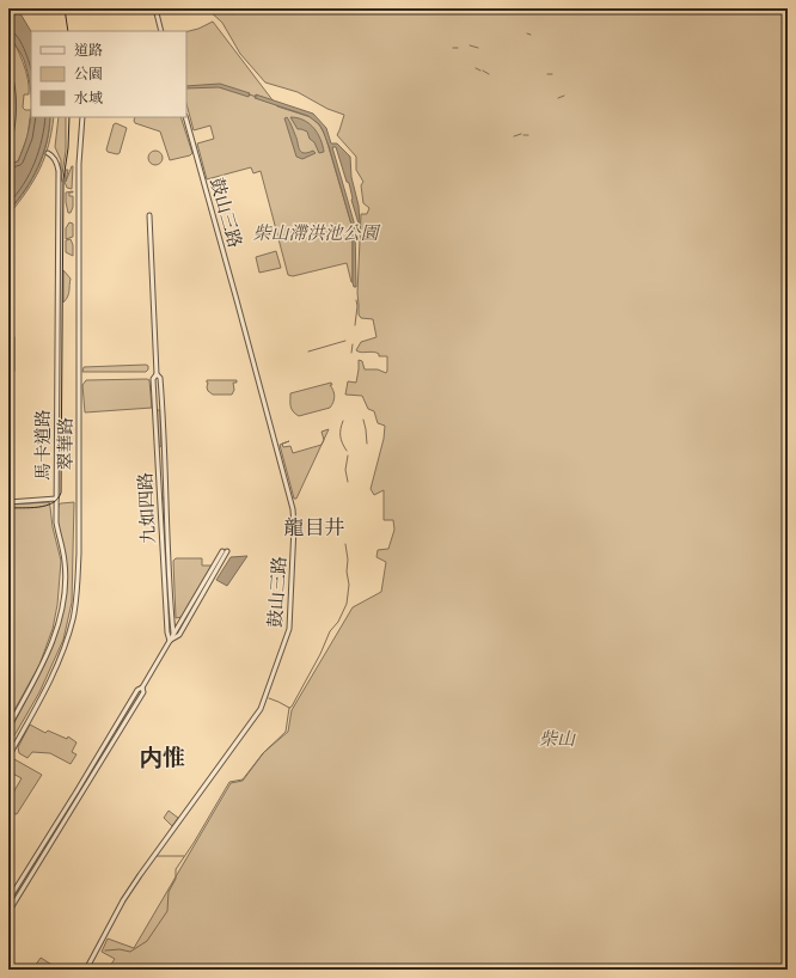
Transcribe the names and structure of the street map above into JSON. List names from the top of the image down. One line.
{"streets":{"street":["鼓山三路","翠華路","馬卡道路","九如四路"]},"districts":["龍目井","内惟"],"parks":["柴山滯洪池公園","柴山"],"legend":["道路","公園","水域"]}
